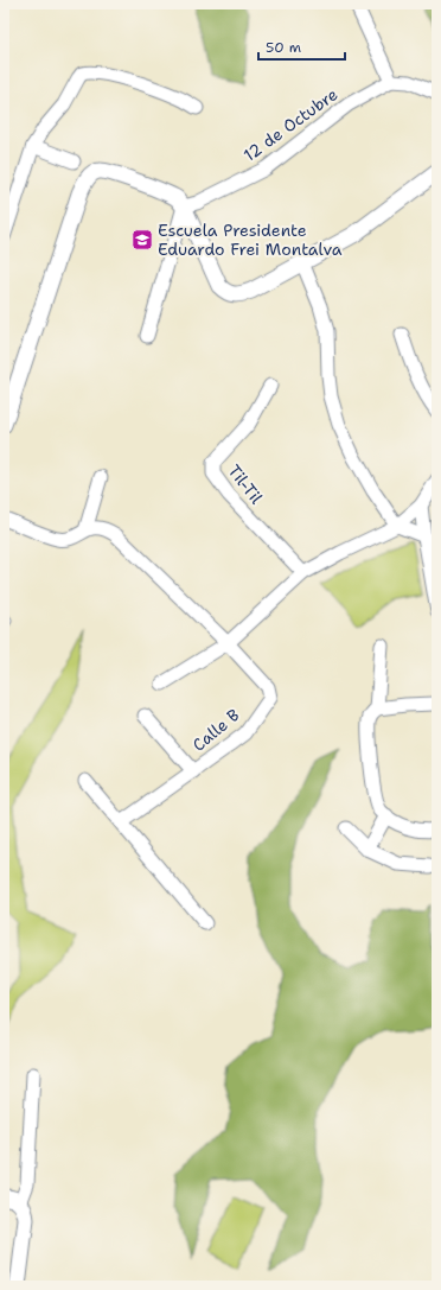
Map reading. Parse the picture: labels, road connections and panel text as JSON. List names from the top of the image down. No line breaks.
{"streets":{"street":["12 de Octubre","Til-Til","Calle B"]},"places":{"school or university":["Escuela Presidente Eduardo Frei Montalva"]},"scale_bar":"50 m"}
